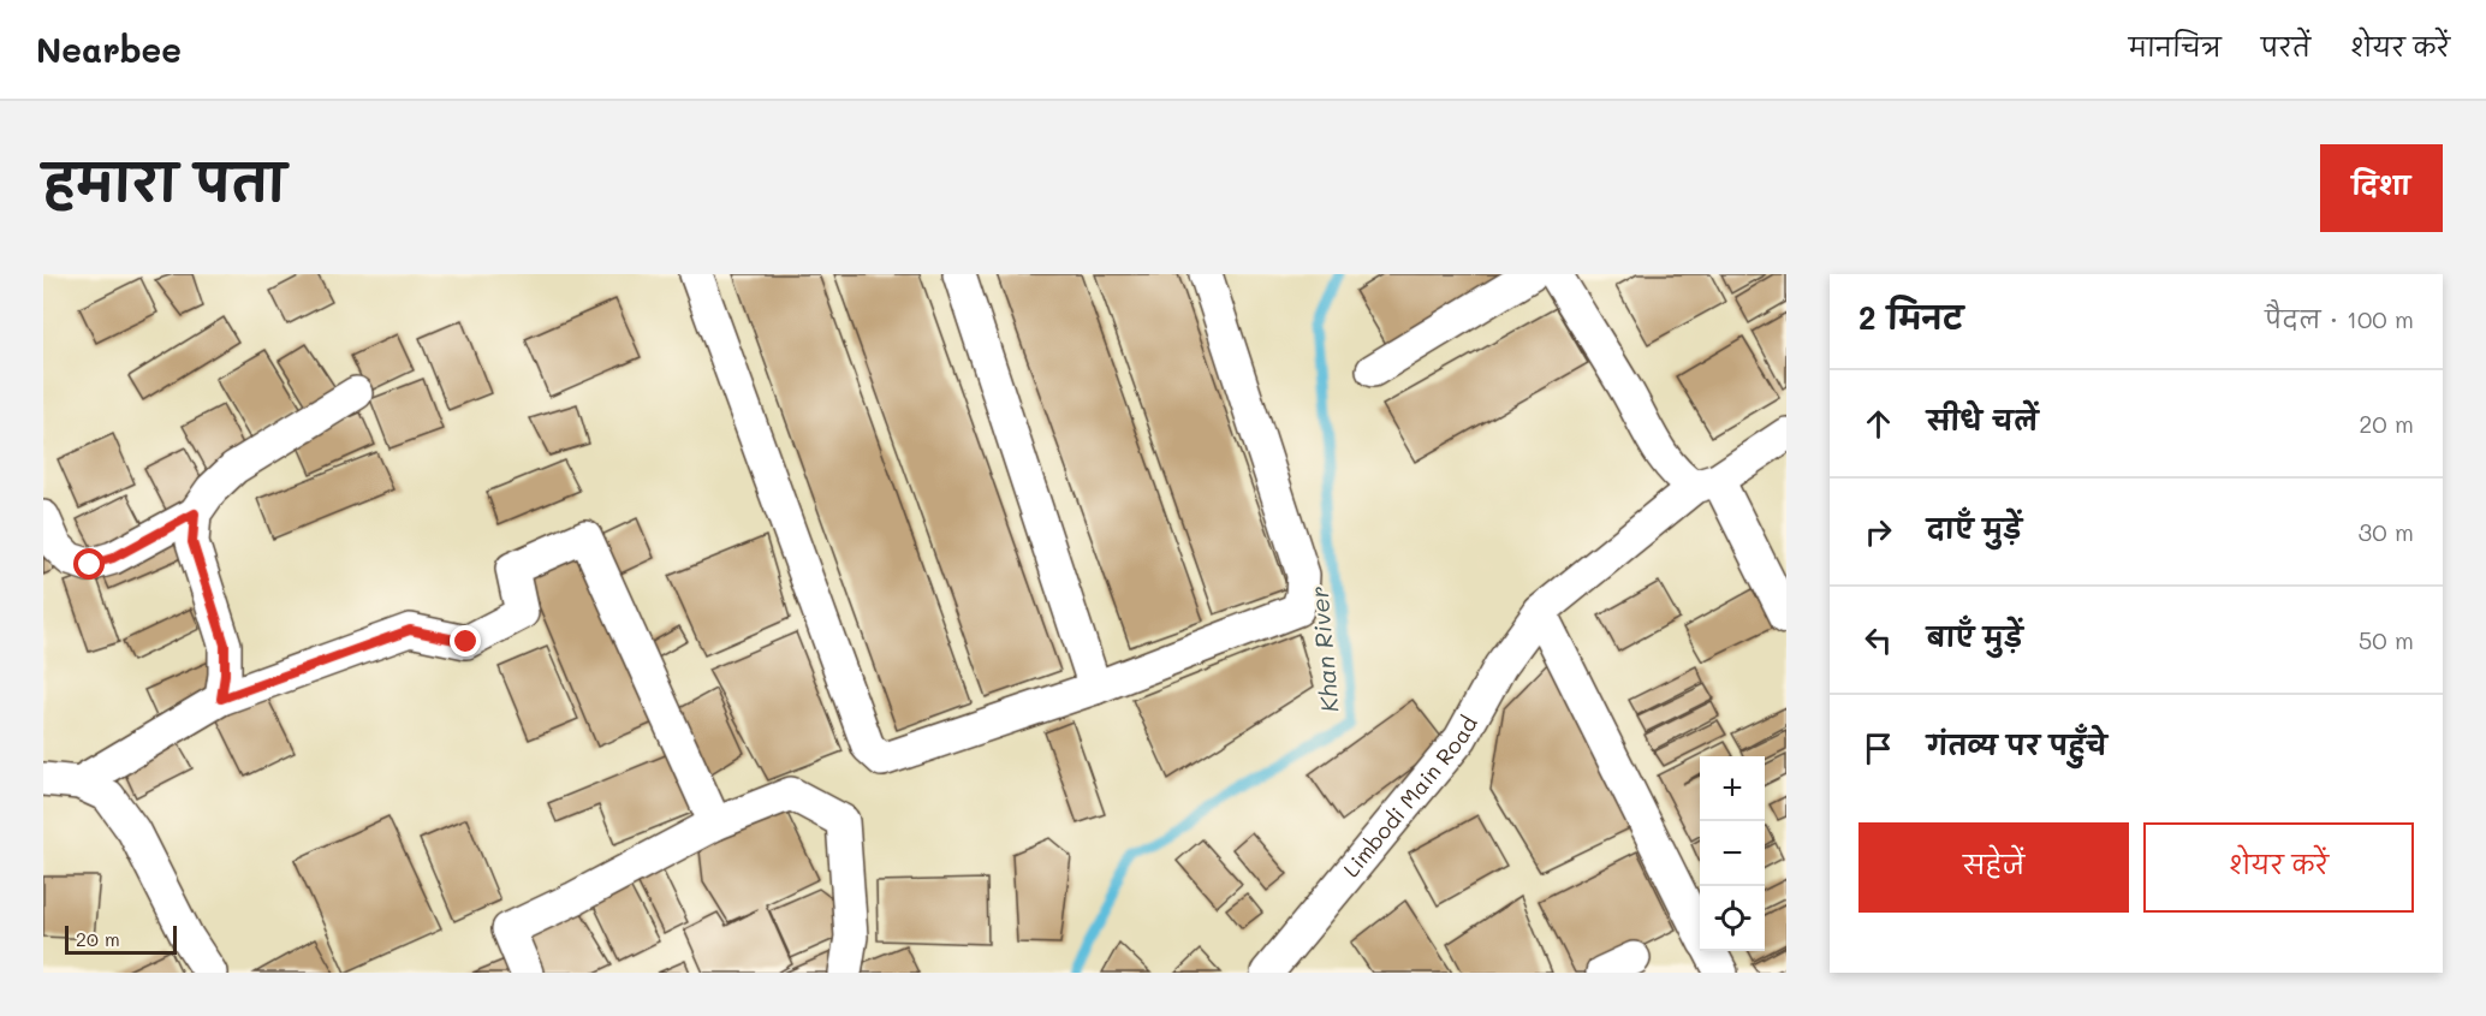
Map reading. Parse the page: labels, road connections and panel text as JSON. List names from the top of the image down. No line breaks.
{"streets":{"street":["Limbodi Main Road"]},"water":["Khan River"],"scale_bar":"20 m","page":{"header":"Nearbee","nav":["मानचित्र","परतें","शेयर करें"],"title":"हमारा पता","buttons":["दिशा",["सहेजें","शेयर करें"]],"heading":["2 मिनट","पैदल · 100 m"],"list":[["सीधे चलें","20 m"],["दाएँ मुड़ें","30 m"],["बाएँ मुड़ें","50 m"],"गंतव्य पर पहुँचे"],"map_buttons":["+","−"],"scale":"20 m"}}
